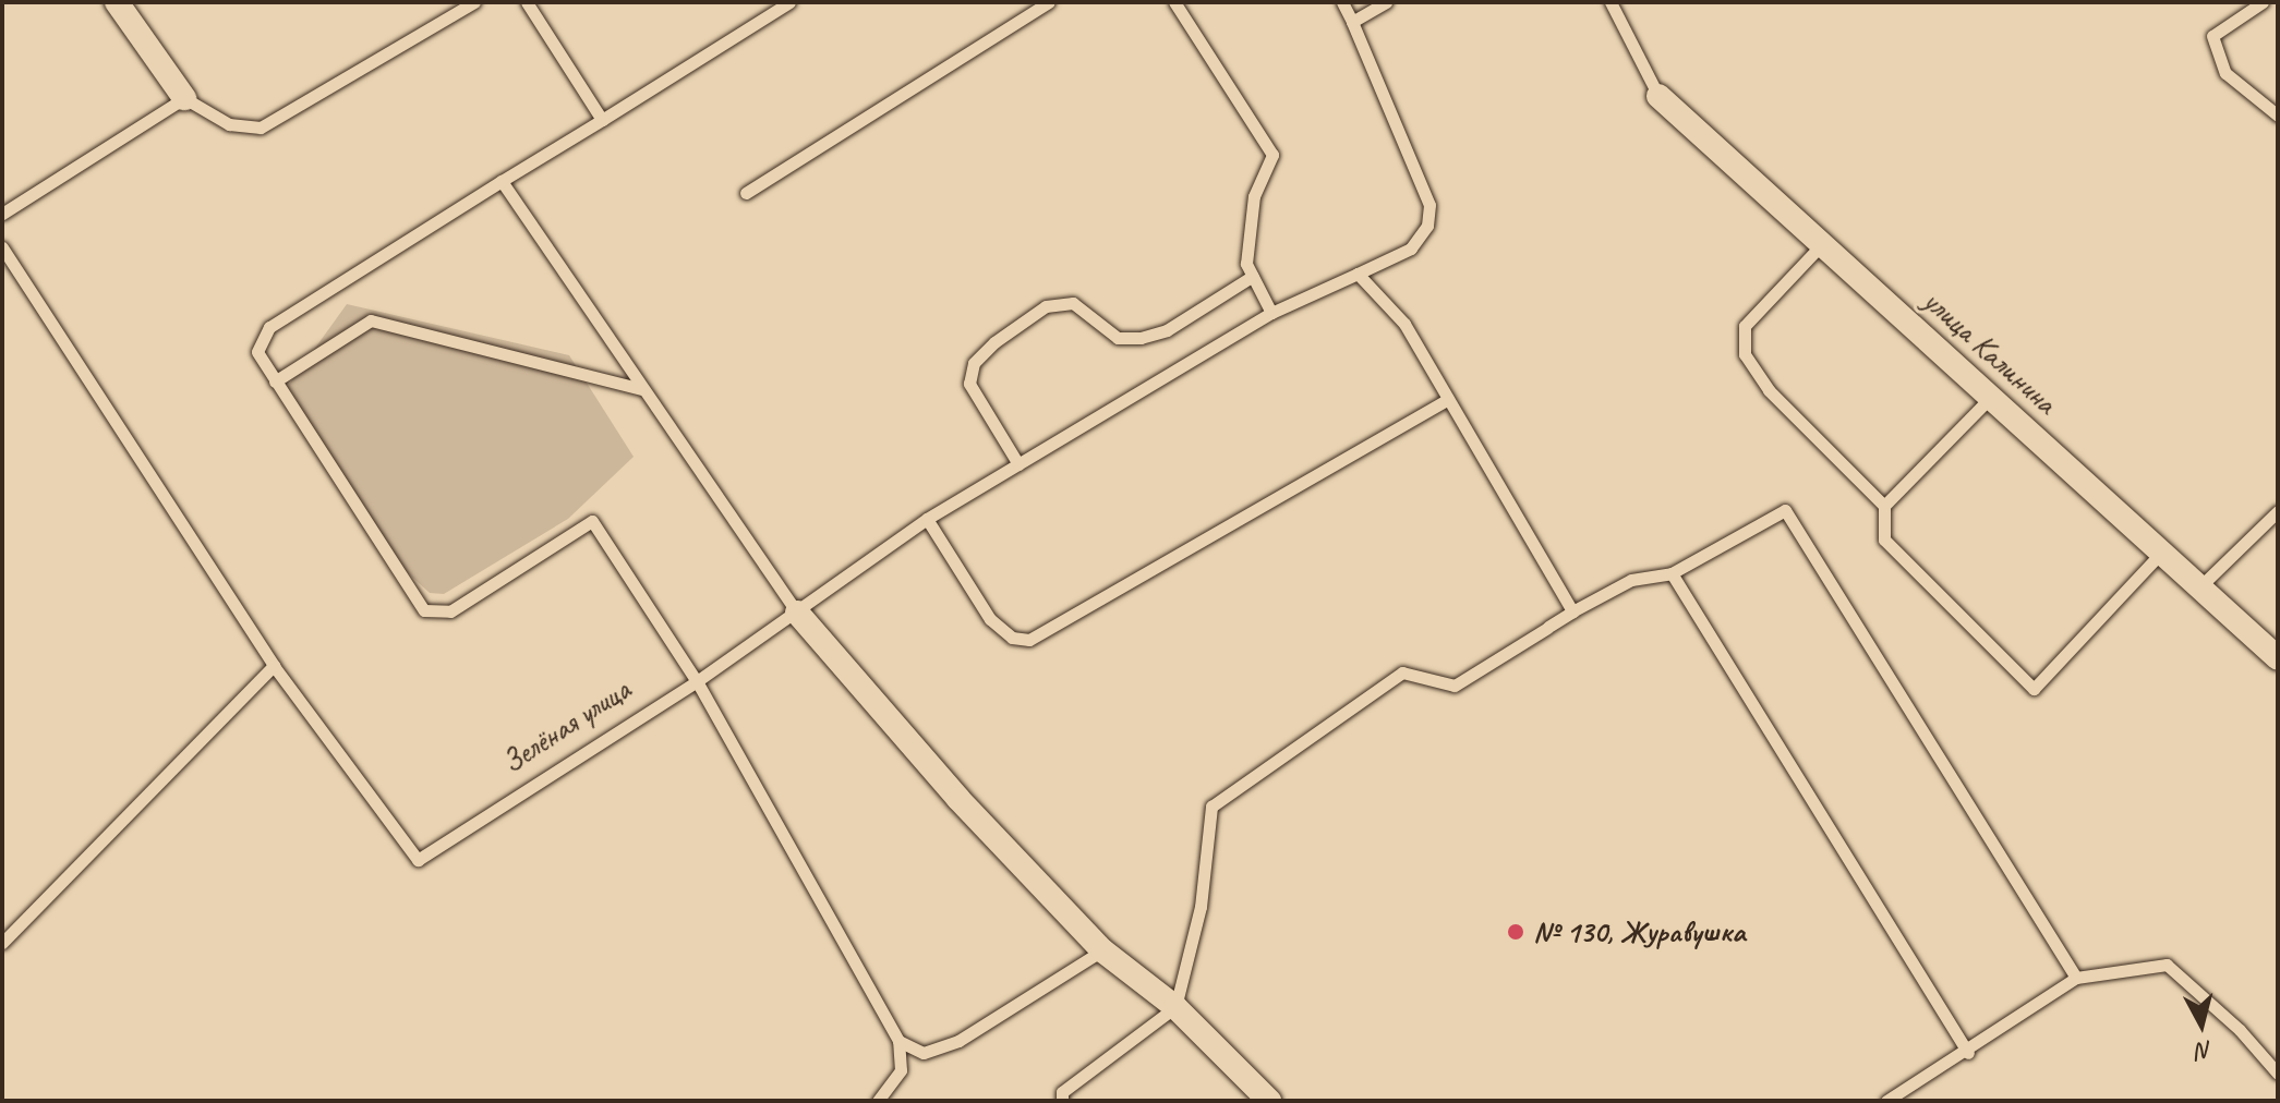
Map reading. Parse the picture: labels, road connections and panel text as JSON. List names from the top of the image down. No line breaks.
{"streets":{"street":["улица Калинина"],"lane":["Зелёная улица"]},"places":["№ 130, Журавушка"],"north":"bottom"}
